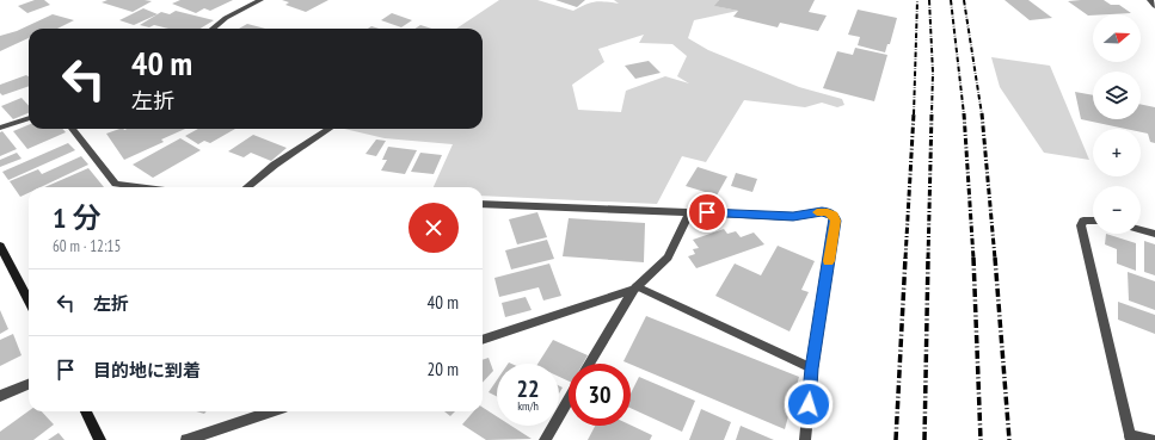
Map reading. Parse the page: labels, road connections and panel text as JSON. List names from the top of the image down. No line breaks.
{"north":"right","page":{"map_buttons":["+","−"],"turn":["40 m","左折"],"heading":["1 分","60 m · 12:15"],"list":[{"name":"左折","value":"40 m"},{"name":"目的地に到着","value":"20 m"}],"speed":"22 km/h","limit":"30"}}
